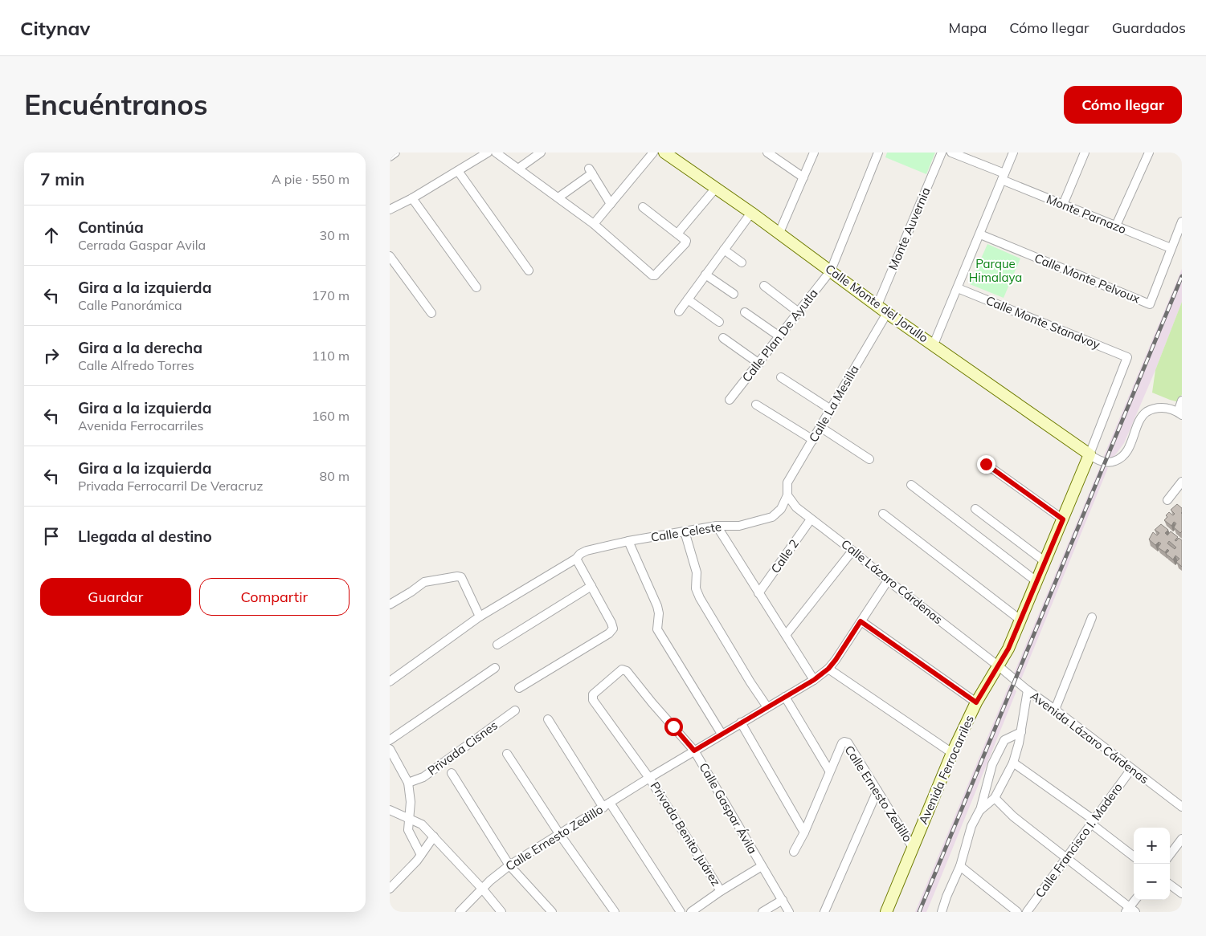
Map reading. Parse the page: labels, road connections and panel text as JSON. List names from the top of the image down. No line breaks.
{"streets":{"street":["Monte Parnazo","Monte Auvernia","Calle Monte Pelvoux","Calle Monte del Jorullo","Calle Monte Standvoy","Calle Plan De Ayutla","Calle La Mesilla","Calle Celeste","Calle 2","Calle Lázaro Cárdenas","Avenida Lázaro Cárdenas","Privada Cisnes","Avenida Ferrocarriles","Calle Ernesto Zedillo","Calle Gaspar Ávila","Privada Benito Juárez","Calle Francisco I. Madero"]},"crossings":[["Monte Parnazo","Calle Monte Pelvoux"],["Monte Auvernia","Calle Monte del Jorullo"],["Calle Monte del Jorullo","Calle Monte Standvoy"],["Calle Monte del Jorullo","Calle Plan De Ayutla"],["Calle Monte del Jorullo","Calle La Mesilla"],["Calle Monte del Jorullo","Avenida Ferrocarriles"],["Calle Monte Standvoy","Avenida Ferrocarriles"],["Calle La Mesilla","Calle Celeste"],["Calle La Mesilla","Calle Lázaro Cárdenas"],["Calle Celeste","Calle Lázaro Cárdenas"],["Calle 2","Calle Lázaro Cárdenas"],["Calle Lázaro Cárdenas","Avenida Lázaro Cárdenas"],["Calle Lázaro Cárdenas","Avenida Ferrocarriles"],["Calle Lázaro Cárdenas","Calle Ernesto Zedillo"],["Avenida Lázaro Cárdenas","Avenida Ferrocarriles"],["Avenida Lázaro Cárdenas","Calle Francisco I. Madero"],["Avenida Ferrocarriles","Calle Ernesto Zedillo"],["Calle Ernesto Zedillo","Calle Gaspar Ávila"],["Calle Ernesto Zedillo","Privada Benito Juárez"],["Calle Gaspar Ávila","Privada Benito Juárez"]],"parks":["Parque Himalaya"],"page":{"header":"Citynav","nav":["Mapa","Cómo llegar","Guardados"],"buttons":["Cómo llegar",["Guardar","Compartir"]],"title":"Encuéntranos","heading":["7 min","A pie · 550 m"],"list":[["Continúa","Cerrada Gaspar Avila","30 m"],["Gira a la izquierda","Calle Panorámica","170 m"],["Gira a la derecha","Calle Alfredo Torres","110 m"],["Gira a la izquierda","Avenida Ferrocarriles","160 m"],["Gira a la izquierda","Privada Ferrocarril De Veracruz","80 m"],"Llegada al destino"],"map_buttons":["+","−"]}}
